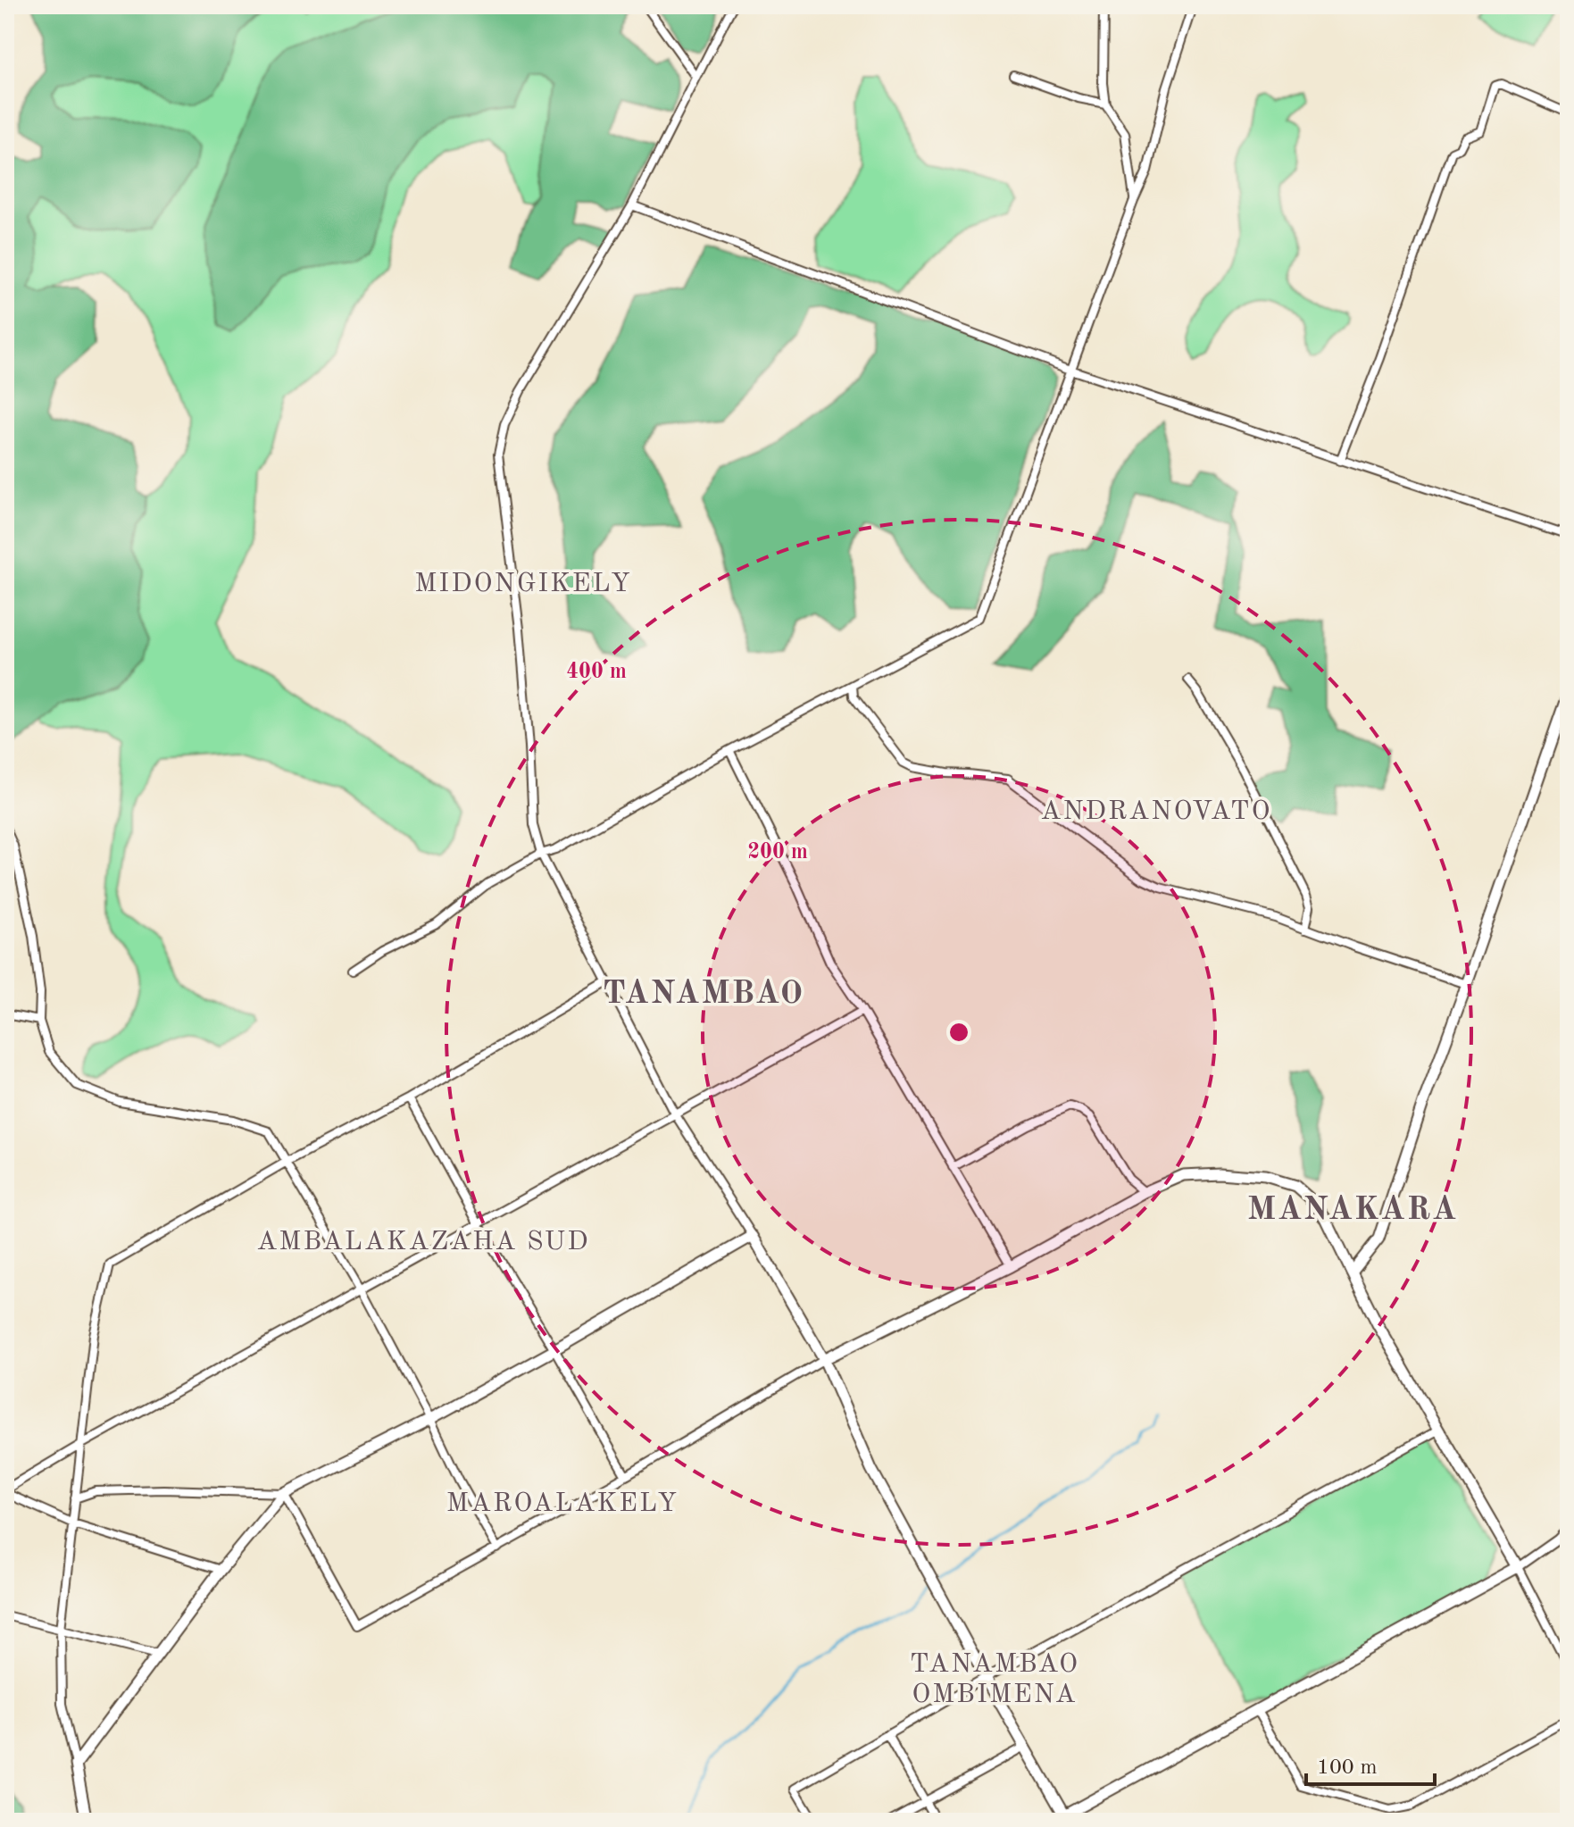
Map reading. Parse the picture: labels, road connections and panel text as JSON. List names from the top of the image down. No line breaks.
{"districts":["MIDONGIKELY","ANDRANOVATO","TANAMBAO","MANAKARA","AMBALAKAZAHA SUD","MAROALAKELY","TANAMBAO OMBIMENA"],"scale_bar":"100 m","rings":["400 m","200 m"]}
